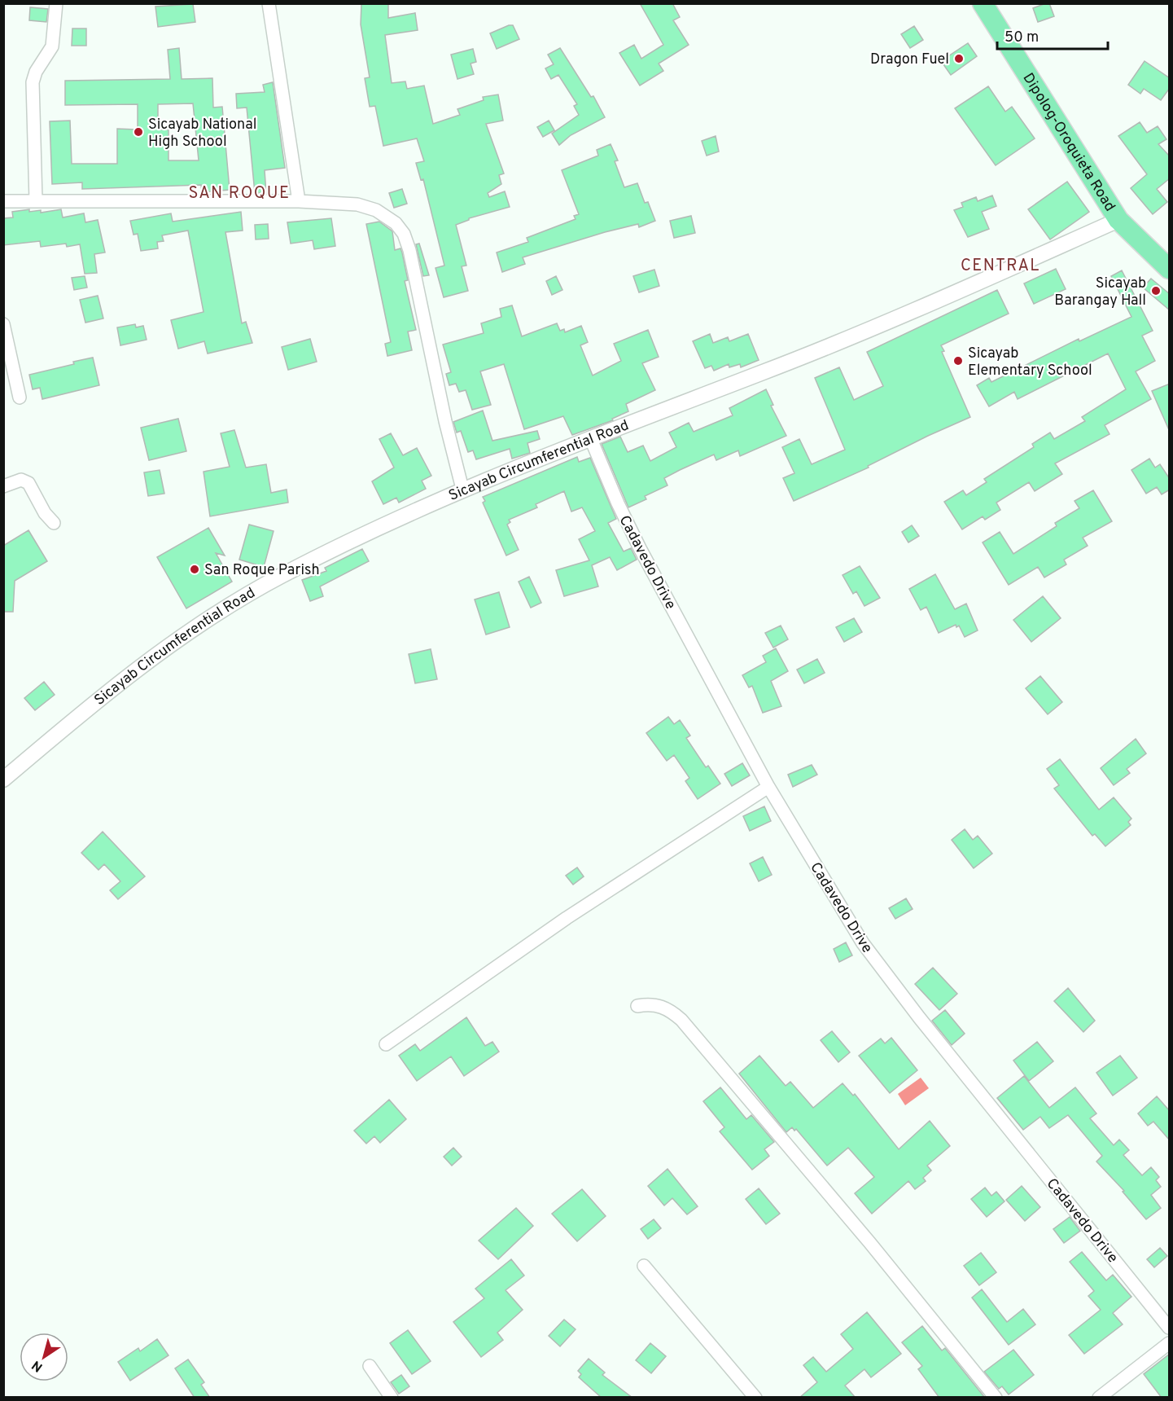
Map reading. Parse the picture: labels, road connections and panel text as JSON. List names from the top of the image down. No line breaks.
{"streets":{"highway":["Dipolog-Oroquieta Road"],"street":["Sicayab Circumferential Road","Cadavedo Drive"]},"crossings":[["Dipolog-Oroquieta Road","Sicayab Circumferential Road"],["Sicayab Circumferential Road","Cadavedo Drive"]],"districts":["SAN ROQUE","CENTRAL"],"places":["Dragon Fuel","Sicayab National High School","Sicayab Barangay Hall","Sicayab Elementary School","San Roque Parish"],"scale_bar":"50 m","north":"bottom left"}
